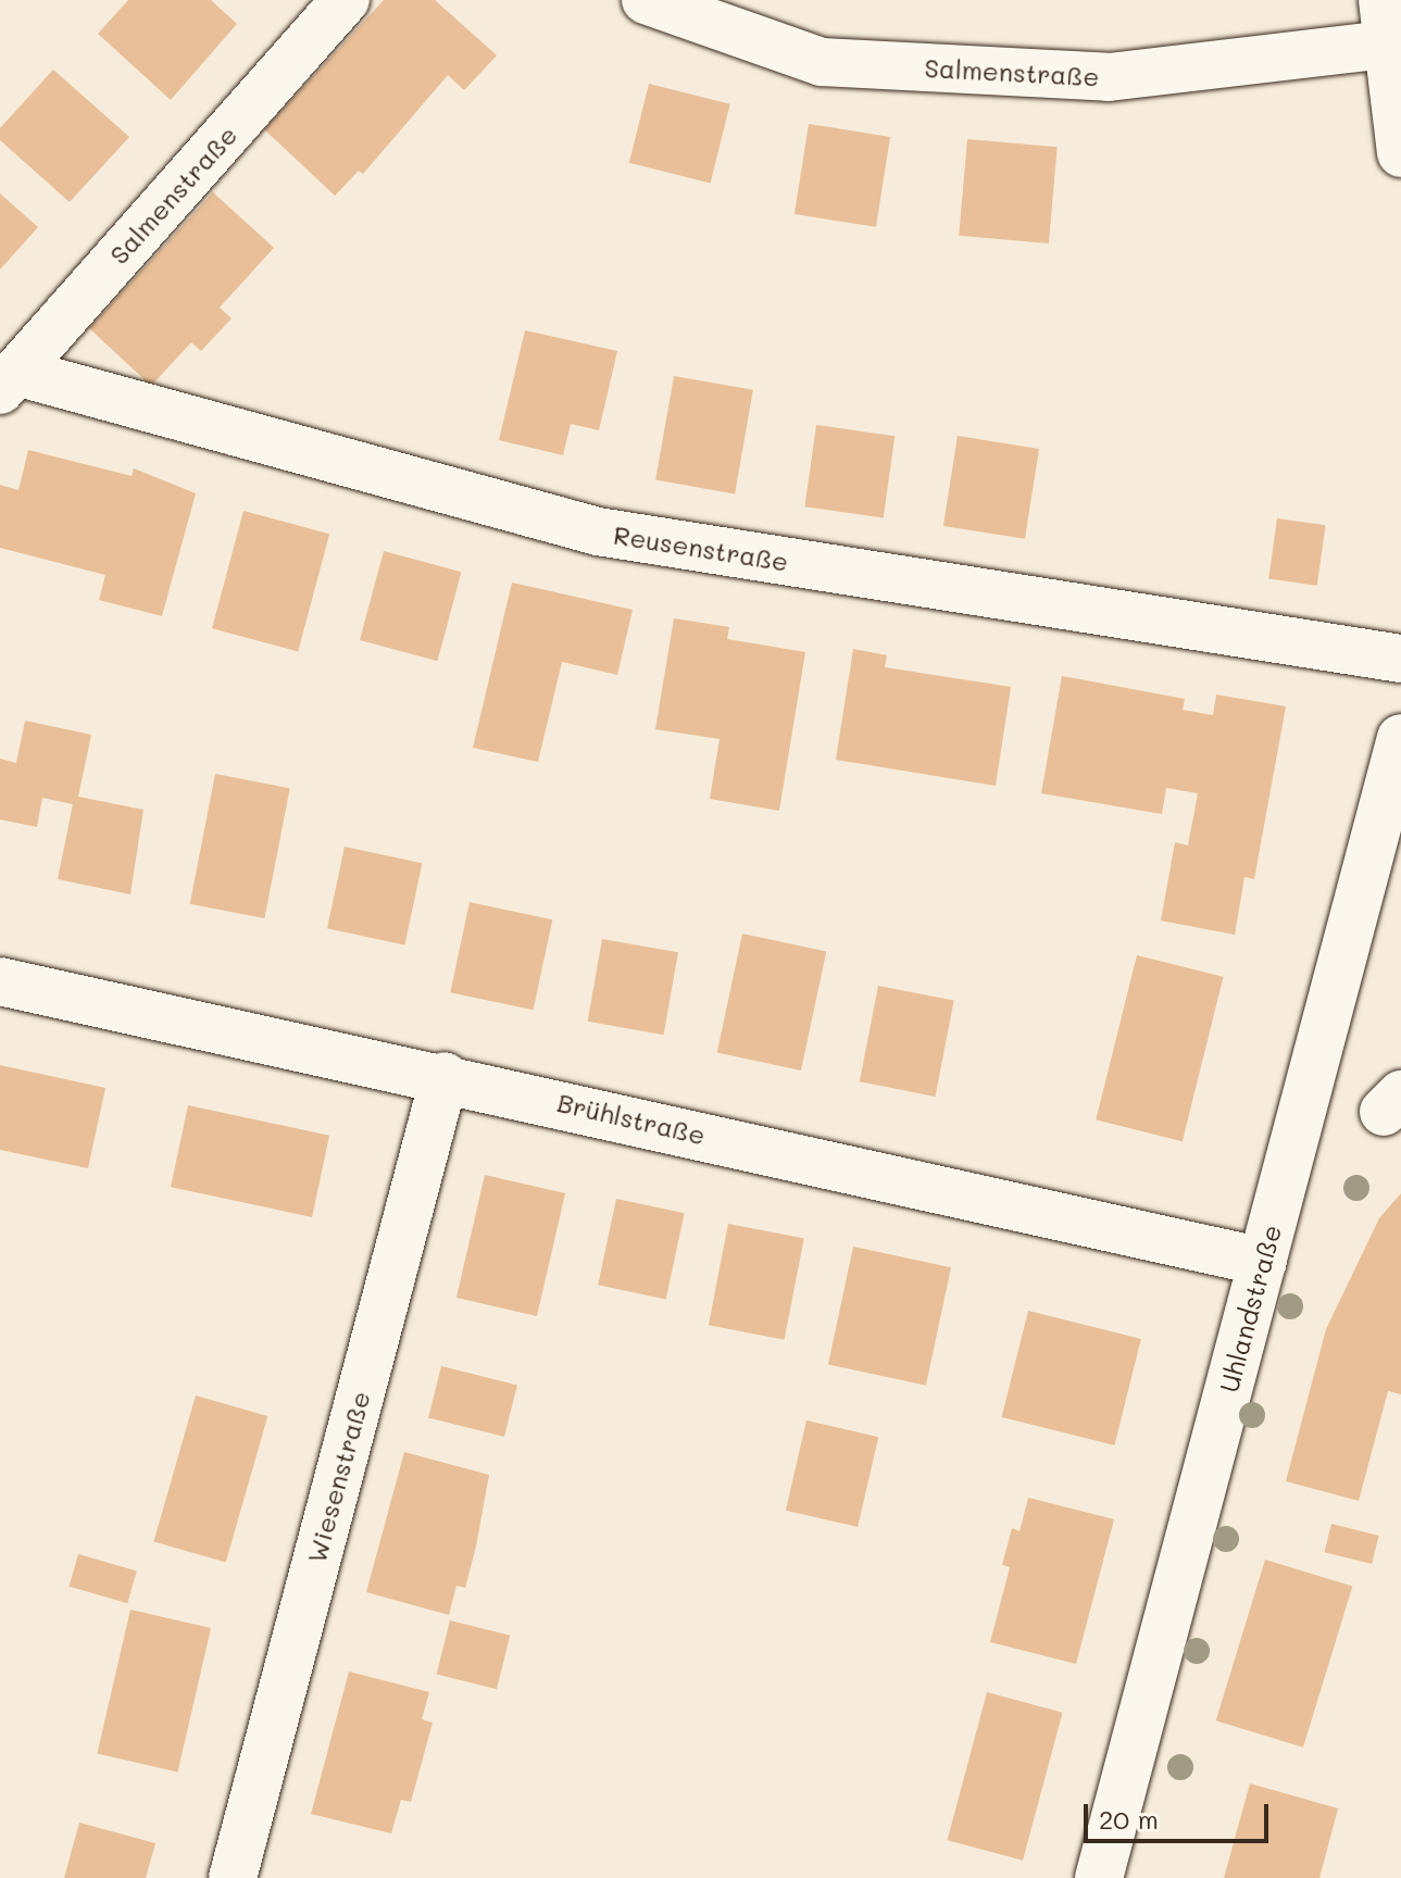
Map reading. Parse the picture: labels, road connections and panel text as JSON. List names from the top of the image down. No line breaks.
{"streets":{"street":["Salmenstraße","Reusenstraße","Brühlstraße","Uhlandstraße","Wiesenstraße"]},"crossings":[["Salmenstraße","Reusenstraße"],["Brühlstraße","Uhlandstraße"],["Brühlstraße","Wiesenstraße"]],"scale_bar":"20 m"}
